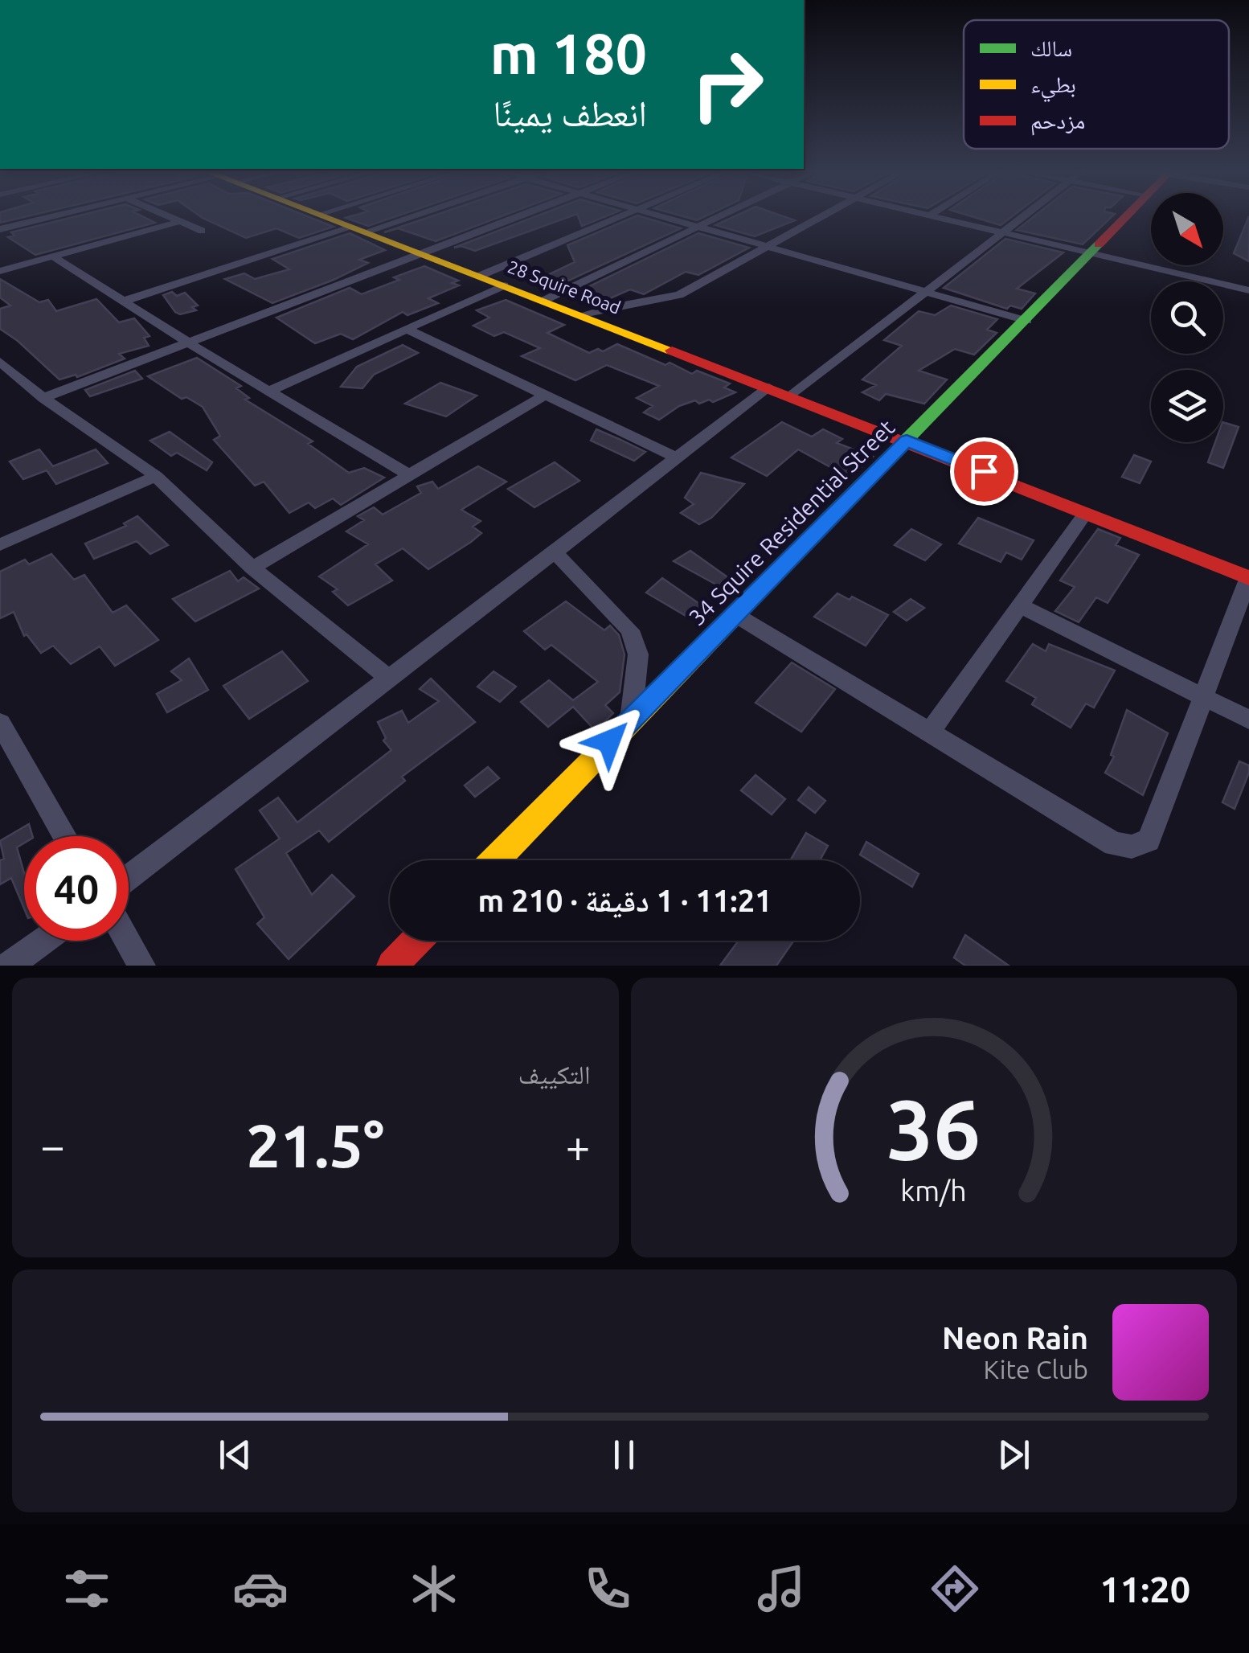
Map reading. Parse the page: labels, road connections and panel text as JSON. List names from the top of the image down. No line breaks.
{"streets":{"street":["28 Squire Road","34 Squire Residential Street"]},"crossings":[["28 Squire Road","34 Squire Residential Street"]],"legend":["سالك","بطيء","مزدحم"],"north":"bottom right","page":{"turn":["180 m","انعطف يمينًا"],"limit":"40","trip":"11:21 · 1 دقيقة · 210 m","tile":"التكييف","heat":["−","21.5°","+"],"song":["Neon Rain","Kite Club"],"tabs":"11:20","gauge":["36","km/h"]}}
